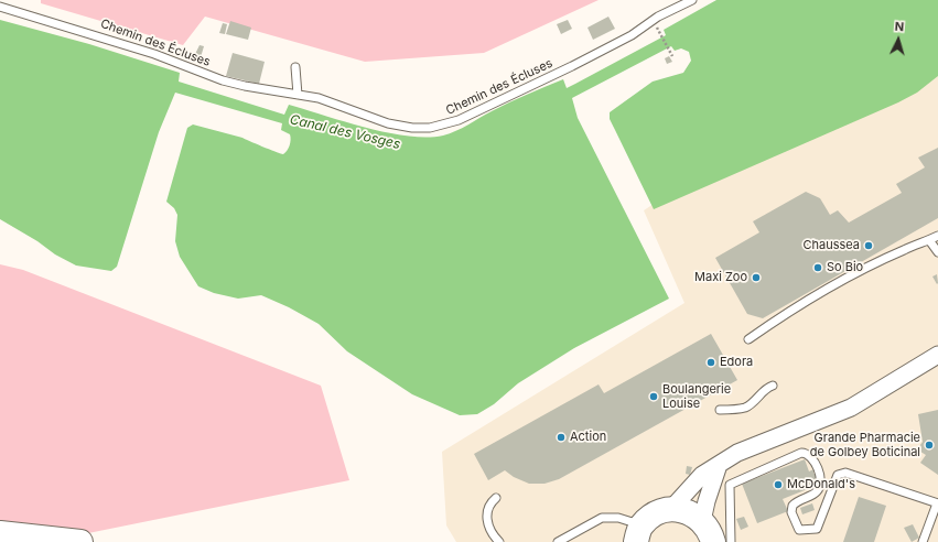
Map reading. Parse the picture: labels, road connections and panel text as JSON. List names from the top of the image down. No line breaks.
{"streets":{"lane":["Chemin des Écluses"]},"water":["Canal des Vosges"],"places":["Chaussea","So Bio","Maxi Zoo","Edora","Boulangerie Louise","Action","Grande Pharmacie de Golbey Boticinal","McDonald's"],"north":"top"}
